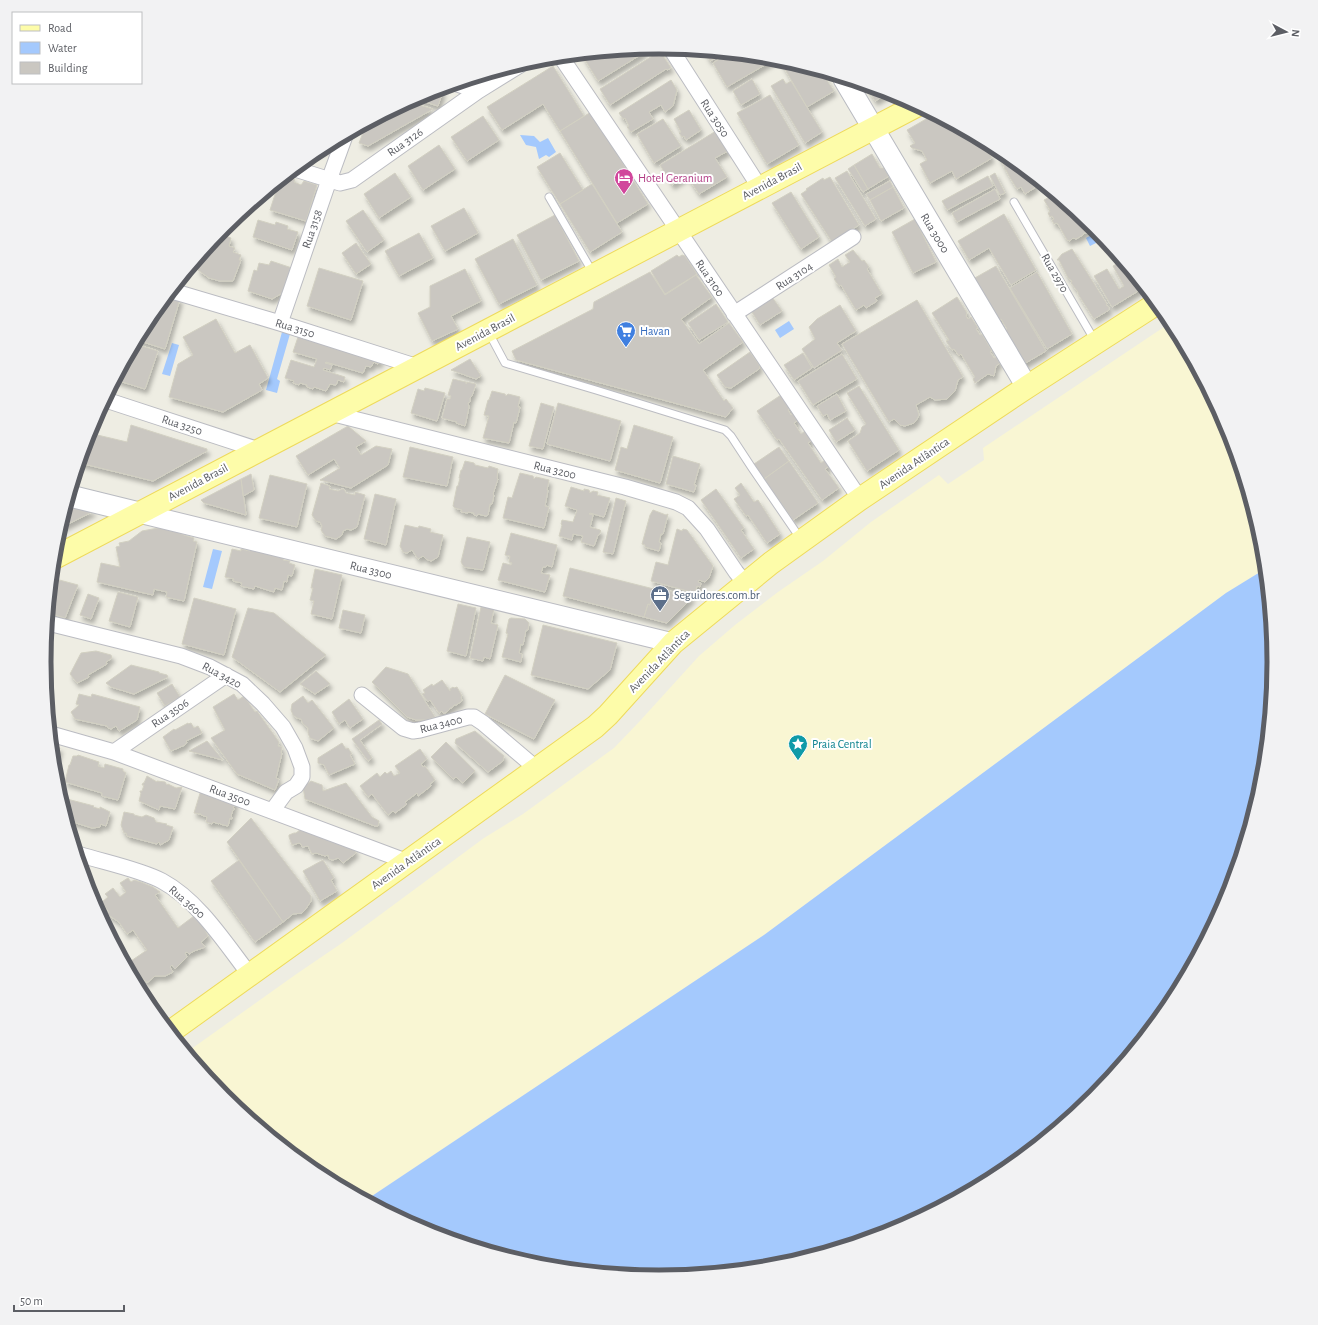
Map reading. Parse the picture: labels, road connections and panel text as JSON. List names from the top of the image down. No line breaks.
{"streets":{"main road":["Avenida Brasil","Rua 3000","Avenida Atlântica","Rua 3300"],"street":["Rua 3050","Rua 3126","Rua 3158","Rua 3104","Rua 3100","Rua 3150","Rua 3250","Rua 3200","Rua 3420","Rua 3506","Rua 3400","Rua 3500","Rua 3600"],"lane":["Rua 2970"]},"crossings":[["Rua 3050","Avenida Brasil"],["Rua 3126","Rua 3158"],["Avenida Brasil","Rua 3000"],["Avenida Brasil","Rua 3100"],["Avenida Brasil","Rua 3150"],["Avenida Brasil","Rua 3250"],["Avenida Brasil","Rua 3200"],["Avenida Brasil","Rua 3300"],["Rua 3158","Rua 3150"],["Rua 3000","Avenida Atlântica"],["Rua 2970","Avenida Atlântica"],["Rua 3104","Rua 3100"],["Rua 3100","Avenida Atlântica"],["Avenida Atlântica","Rua 3200"],["Avenida Atlântica","Rua 3300"],["Avenida Atlântica","Rua 3400"],["Avenida Atlântica","Rua 3500"],["Avenida Atlântica","Rua 3600"],["Rua 3420","Rua 3506"],["Rua 3420","Rua 3500"],["Rua 3506","Rua 3500"]],"places":{"hotel":["Hotel Geranium"],"supermarket":["Havan"],"office":["Seguidores.com.br"],"place":["Praia Central"]},"legend":["Road","Water","Building"],"scale_bar":"50 m","north":"right"}
